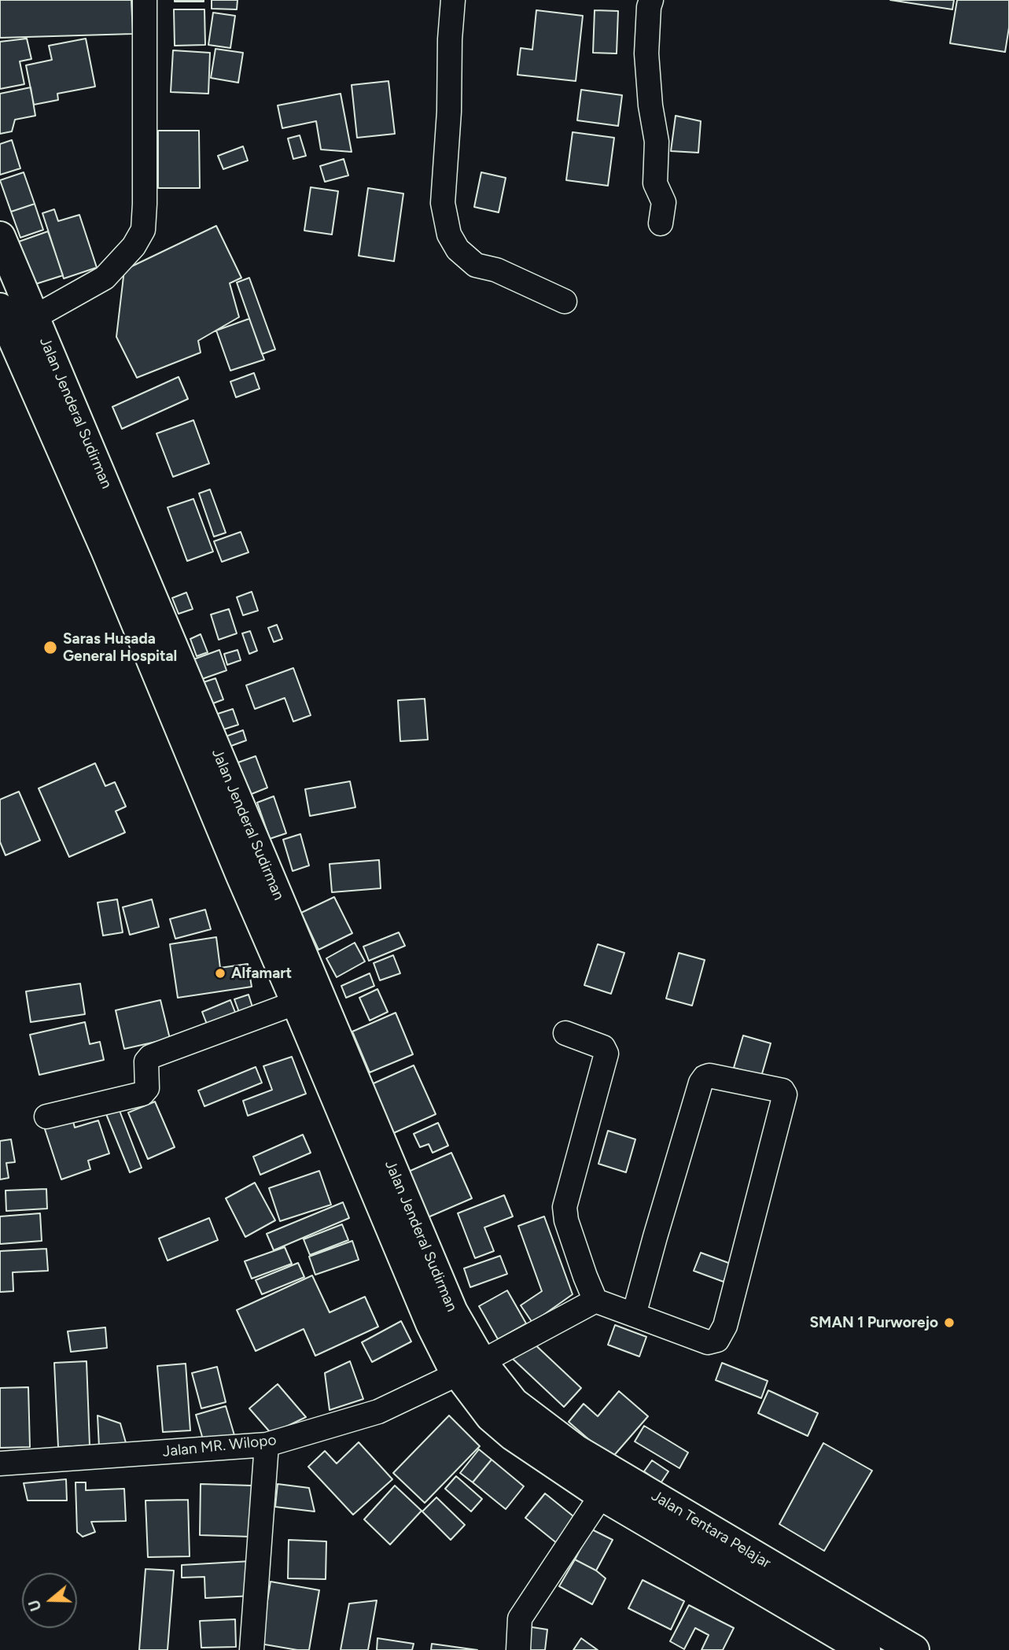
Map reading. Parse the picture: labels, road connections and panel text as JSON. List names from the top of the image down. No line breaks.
{"streets":{"main road":["Jalan Jenderal Sudirman","Jalan Tentara Pelajar"],"street":["Jalan MR. Wilopo"]},"crossings":[["Jalan Jenderal Sudirman","Jalan MR. Wilopo"],["Jalan Jenderal Sudirman","Jalan Tentara Pelajar"]],"places":["Saras Husada General Hospital","Alfamart","SMAN 1 Purworejo"],"north":"left"}
